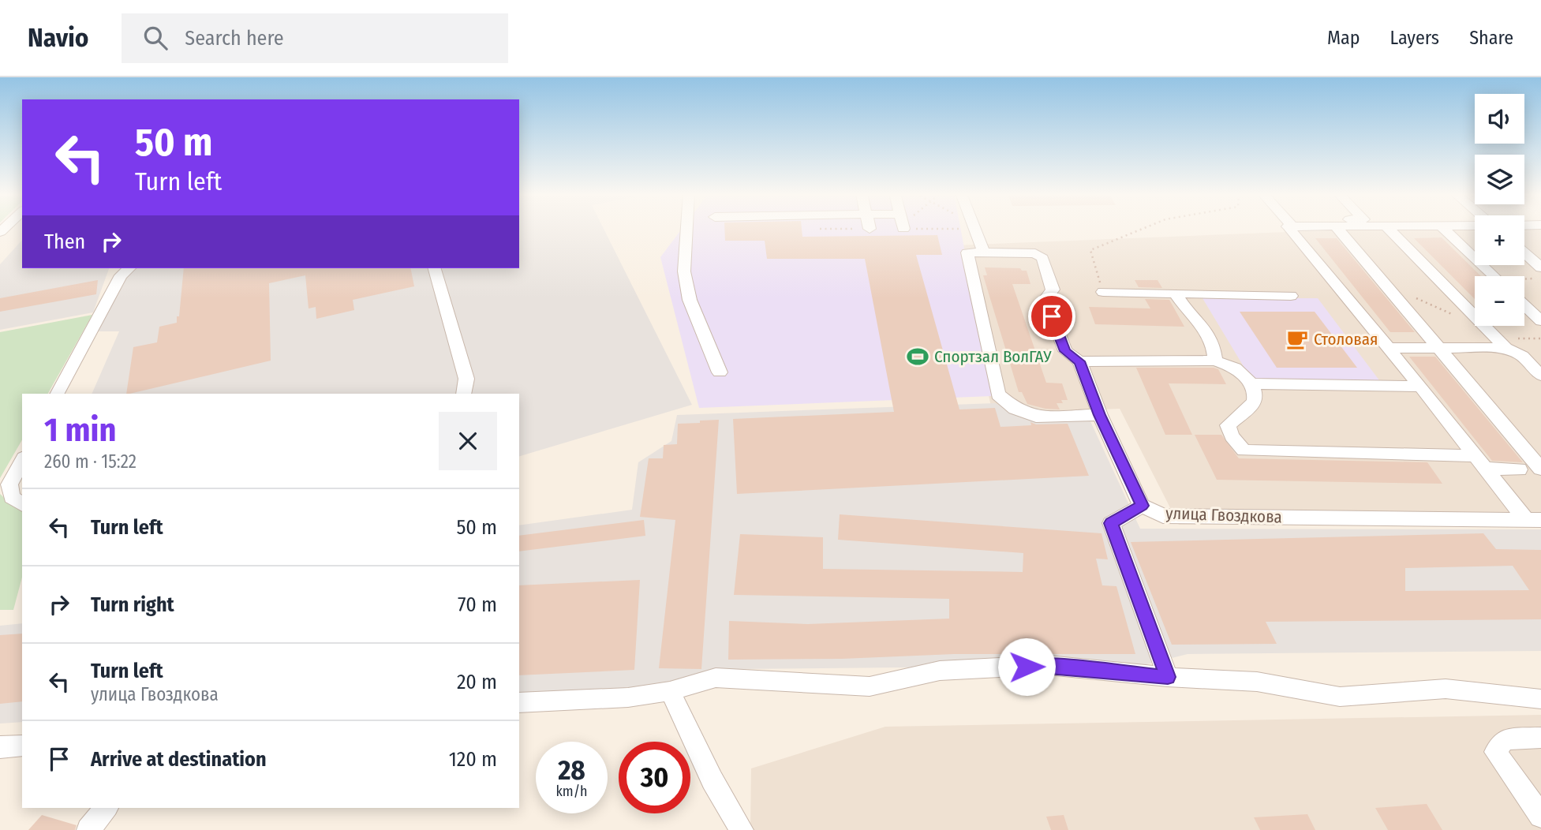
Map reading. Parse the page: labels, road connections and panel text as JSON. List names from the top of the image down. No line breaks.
{"streets":{"street":["улица Гвоздкова"]},"places":{"cafe":["Столовая"],"sports":["Спортзал ВолГАУ"]},"page":{"header":"Navio","search":"Search here","nav":["Map","Layers","Share"],"map_buttons":["+","−"],"turn":["50 m","Turn left"],"then":"Then","heading":["1 min","260 m · 15:22"],"list":[{"name":"Turn left","value":"50 m"},{"name":"Turn right","value":"70 m"},{"name":"Turn left","note":"улица Гвоздкова","value":"20 m"},{"name":"Arrive at destination","value":"120 m"}],"speed":"28 km/h","limit":"30"}}
